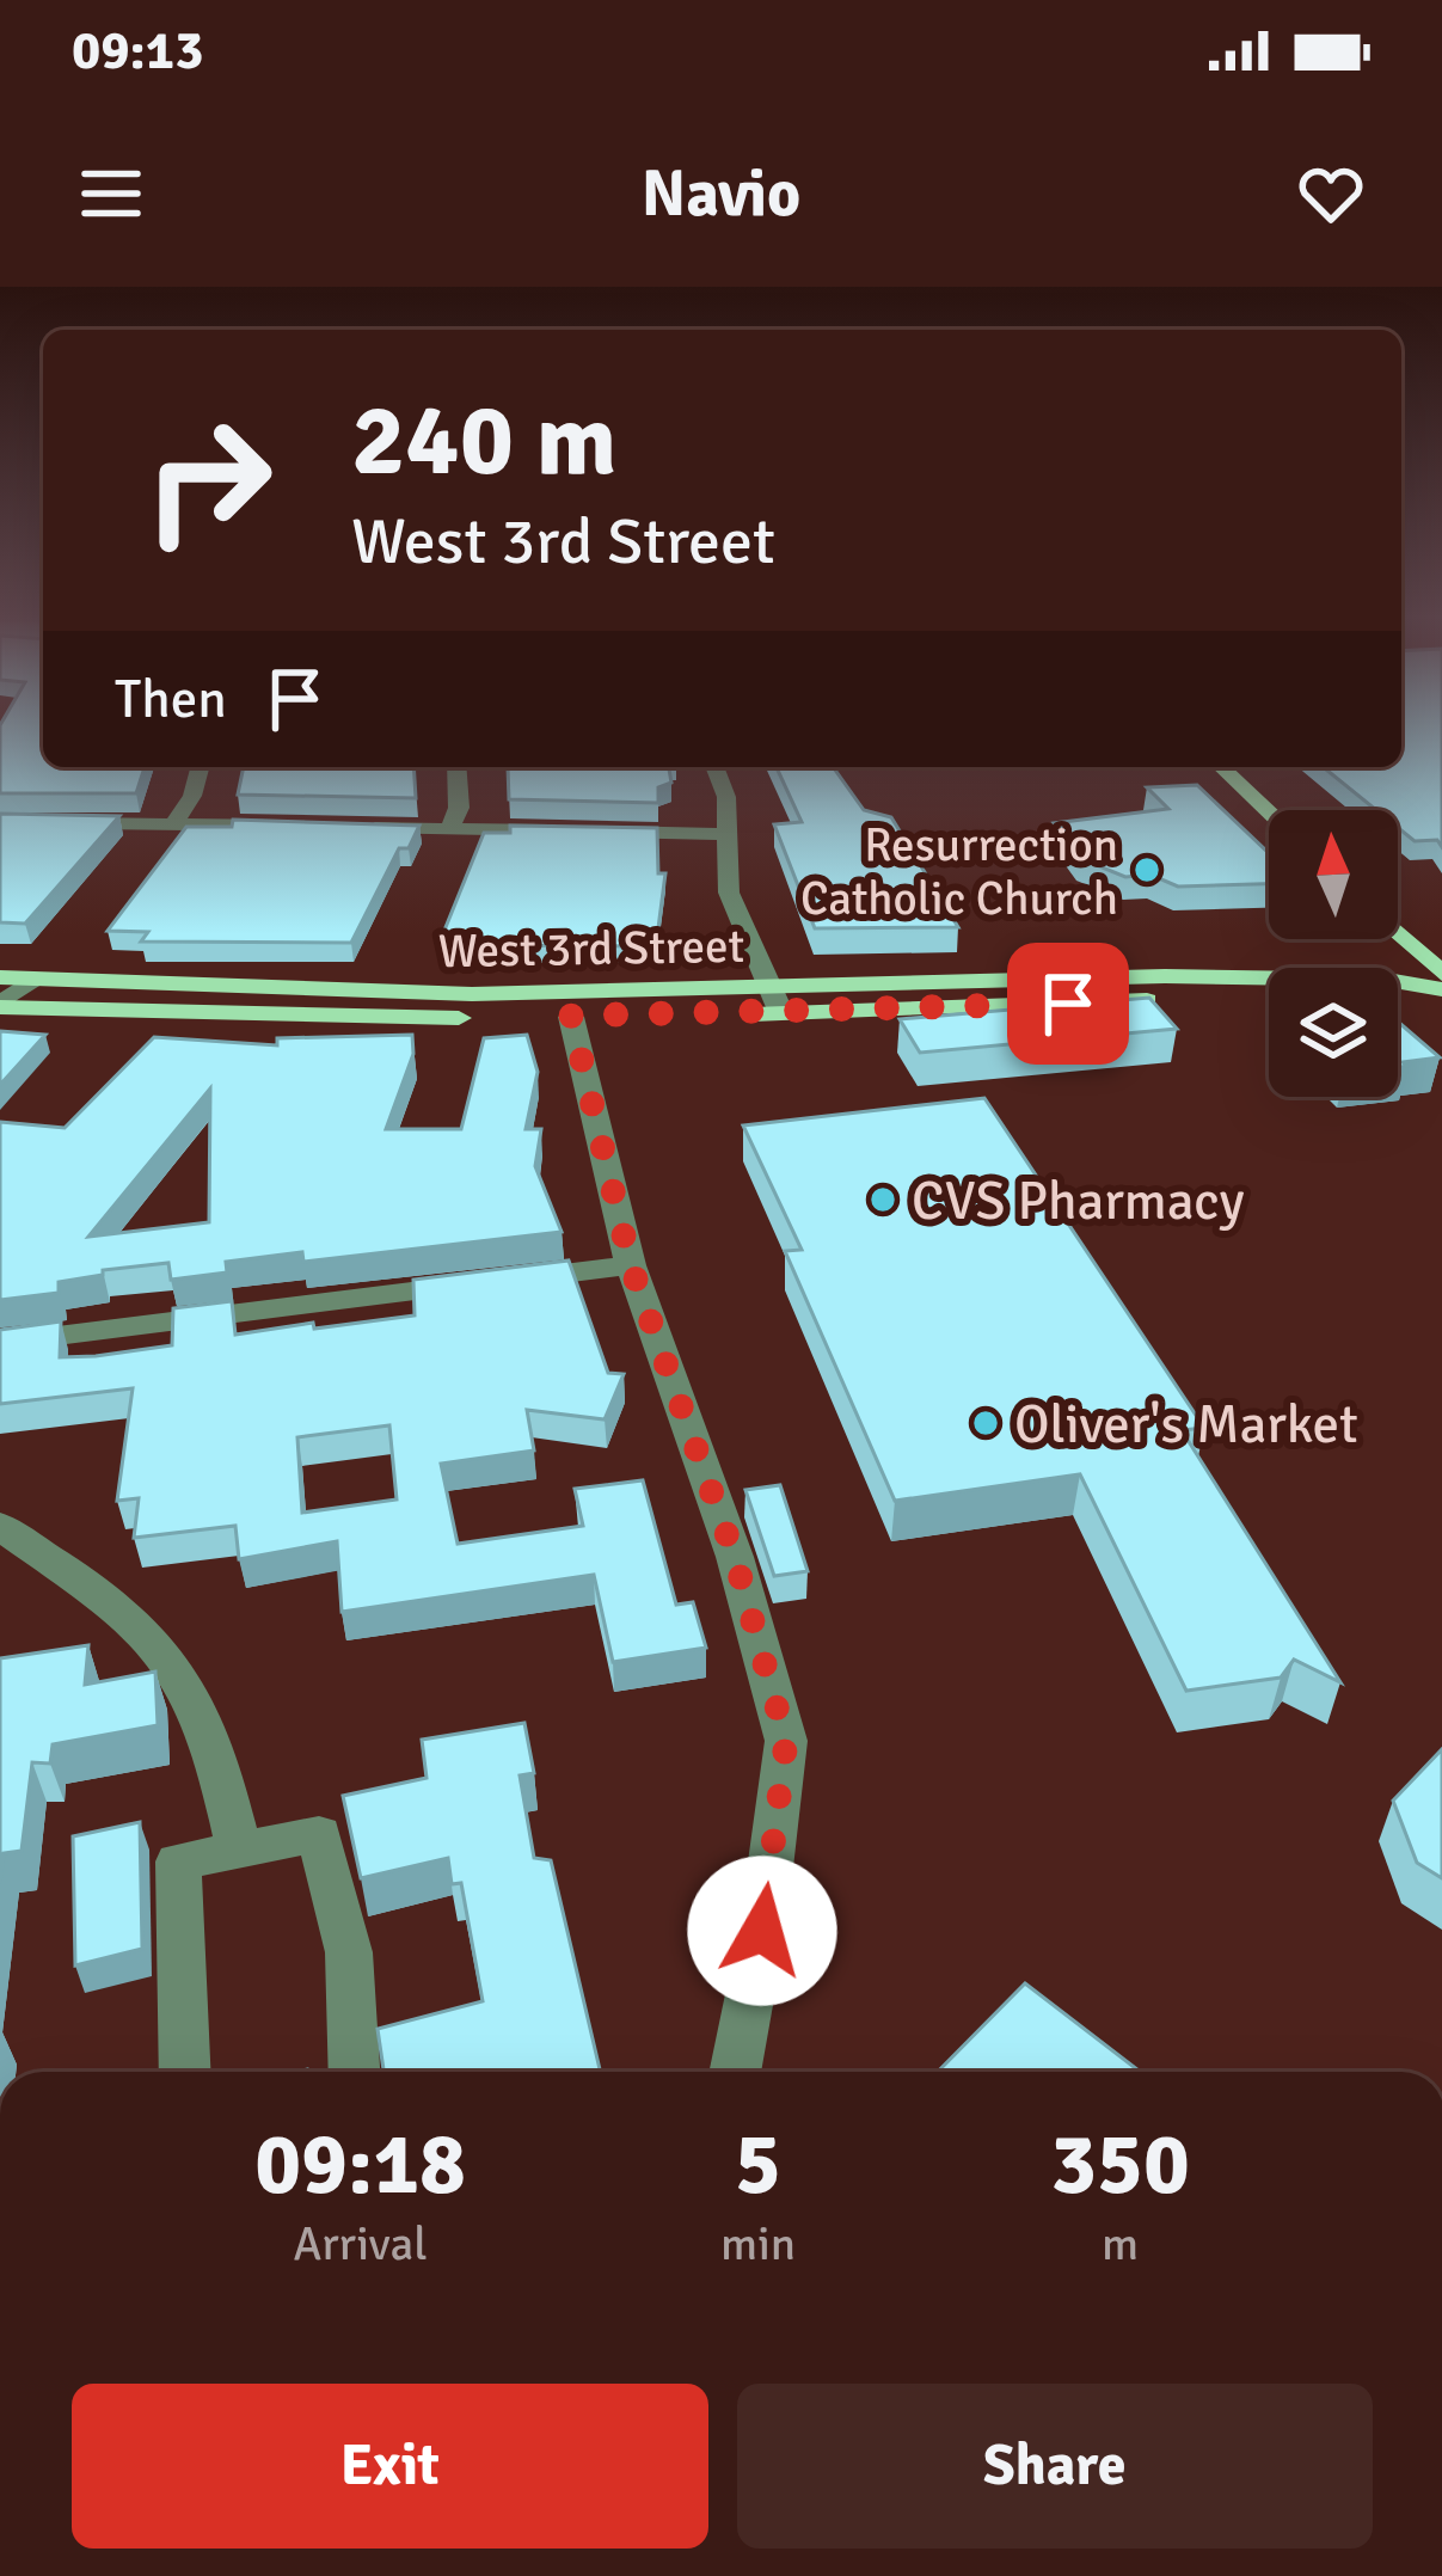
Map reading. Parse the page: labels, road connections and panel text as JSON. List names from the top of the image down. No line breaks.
{"streets":{"main road":["West 3rd Street"]},"places":["Resurrection Catholic Church","CVS Pharmacy","Oliver's Market"],"north":"top","page":{"status":"09:13","header":"Navio","turn":["240 m","West 3rd Street"],"then":"Then","eta":["09:18","Arrival","5","min","350","m"],"buttons":["Exit","Share"]}}
